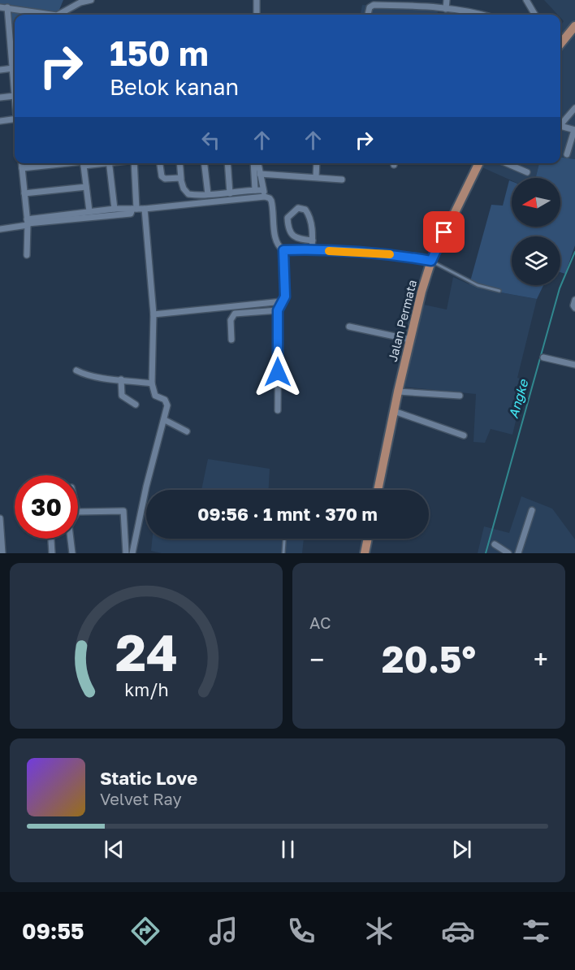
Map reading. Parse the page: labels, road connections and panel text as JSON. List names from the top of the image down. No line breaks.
{"streets":{"main road":["Jalan Permata"]},"water":["Angke"],"north":"left","page":{"turn":["150 m","Belok kanan"],"limit":"30","trip":"09:56 · 1 mnt · 370 m","tile":"AC","heat":["−","20.5°","+"],"song":["Static Love","Velvet Ray"],"tabs":"09:55","gauge":["24","km/h"]}}
